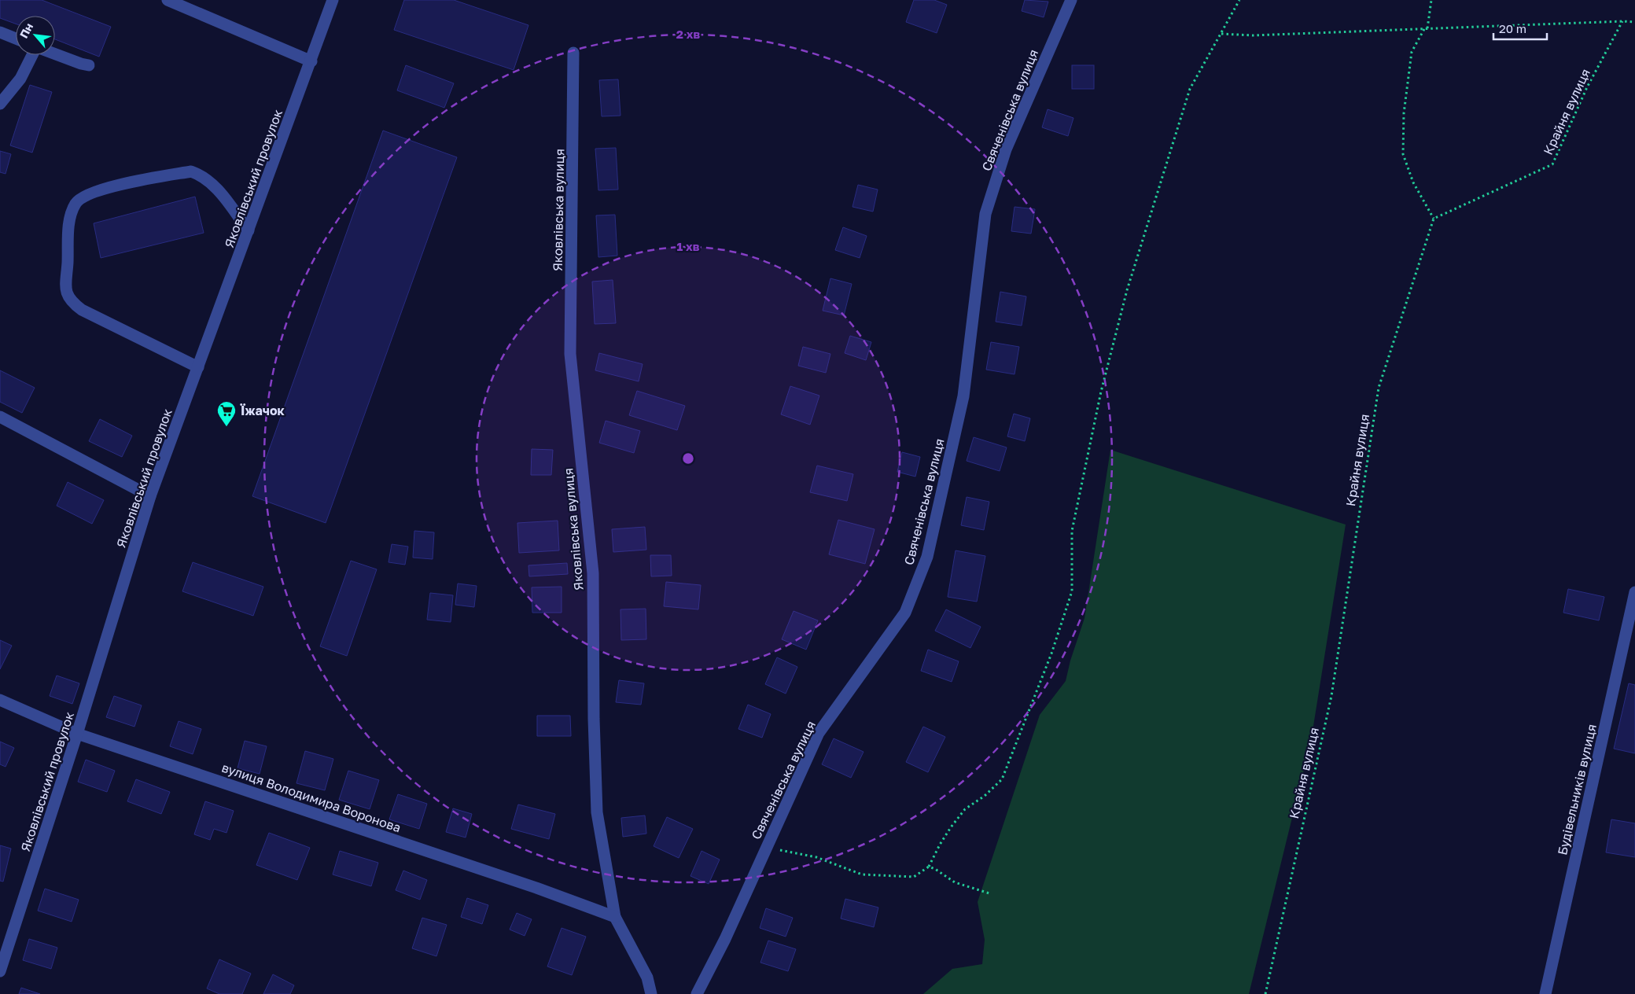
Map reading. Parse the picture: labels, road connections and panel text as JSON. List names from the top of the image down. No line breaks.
{"streets":{"street":["Свяченівська вулиця","Яковлівський провулок","Яковлівська вулиця","Будівельників вулиця","вулиця Володимира Воронова"],"path":["Крайня вулиця"]},"crossings":[["Яковлівський провулок","вулиця Володимира Воронова"],["Яковлівська вулиця","вулиця Володимира Воронова"]],"places":{"supermarket":["Їжачок"]},"scale_bar":"20 m","north":"top left","rings":["2 хв","1 хв"]}
